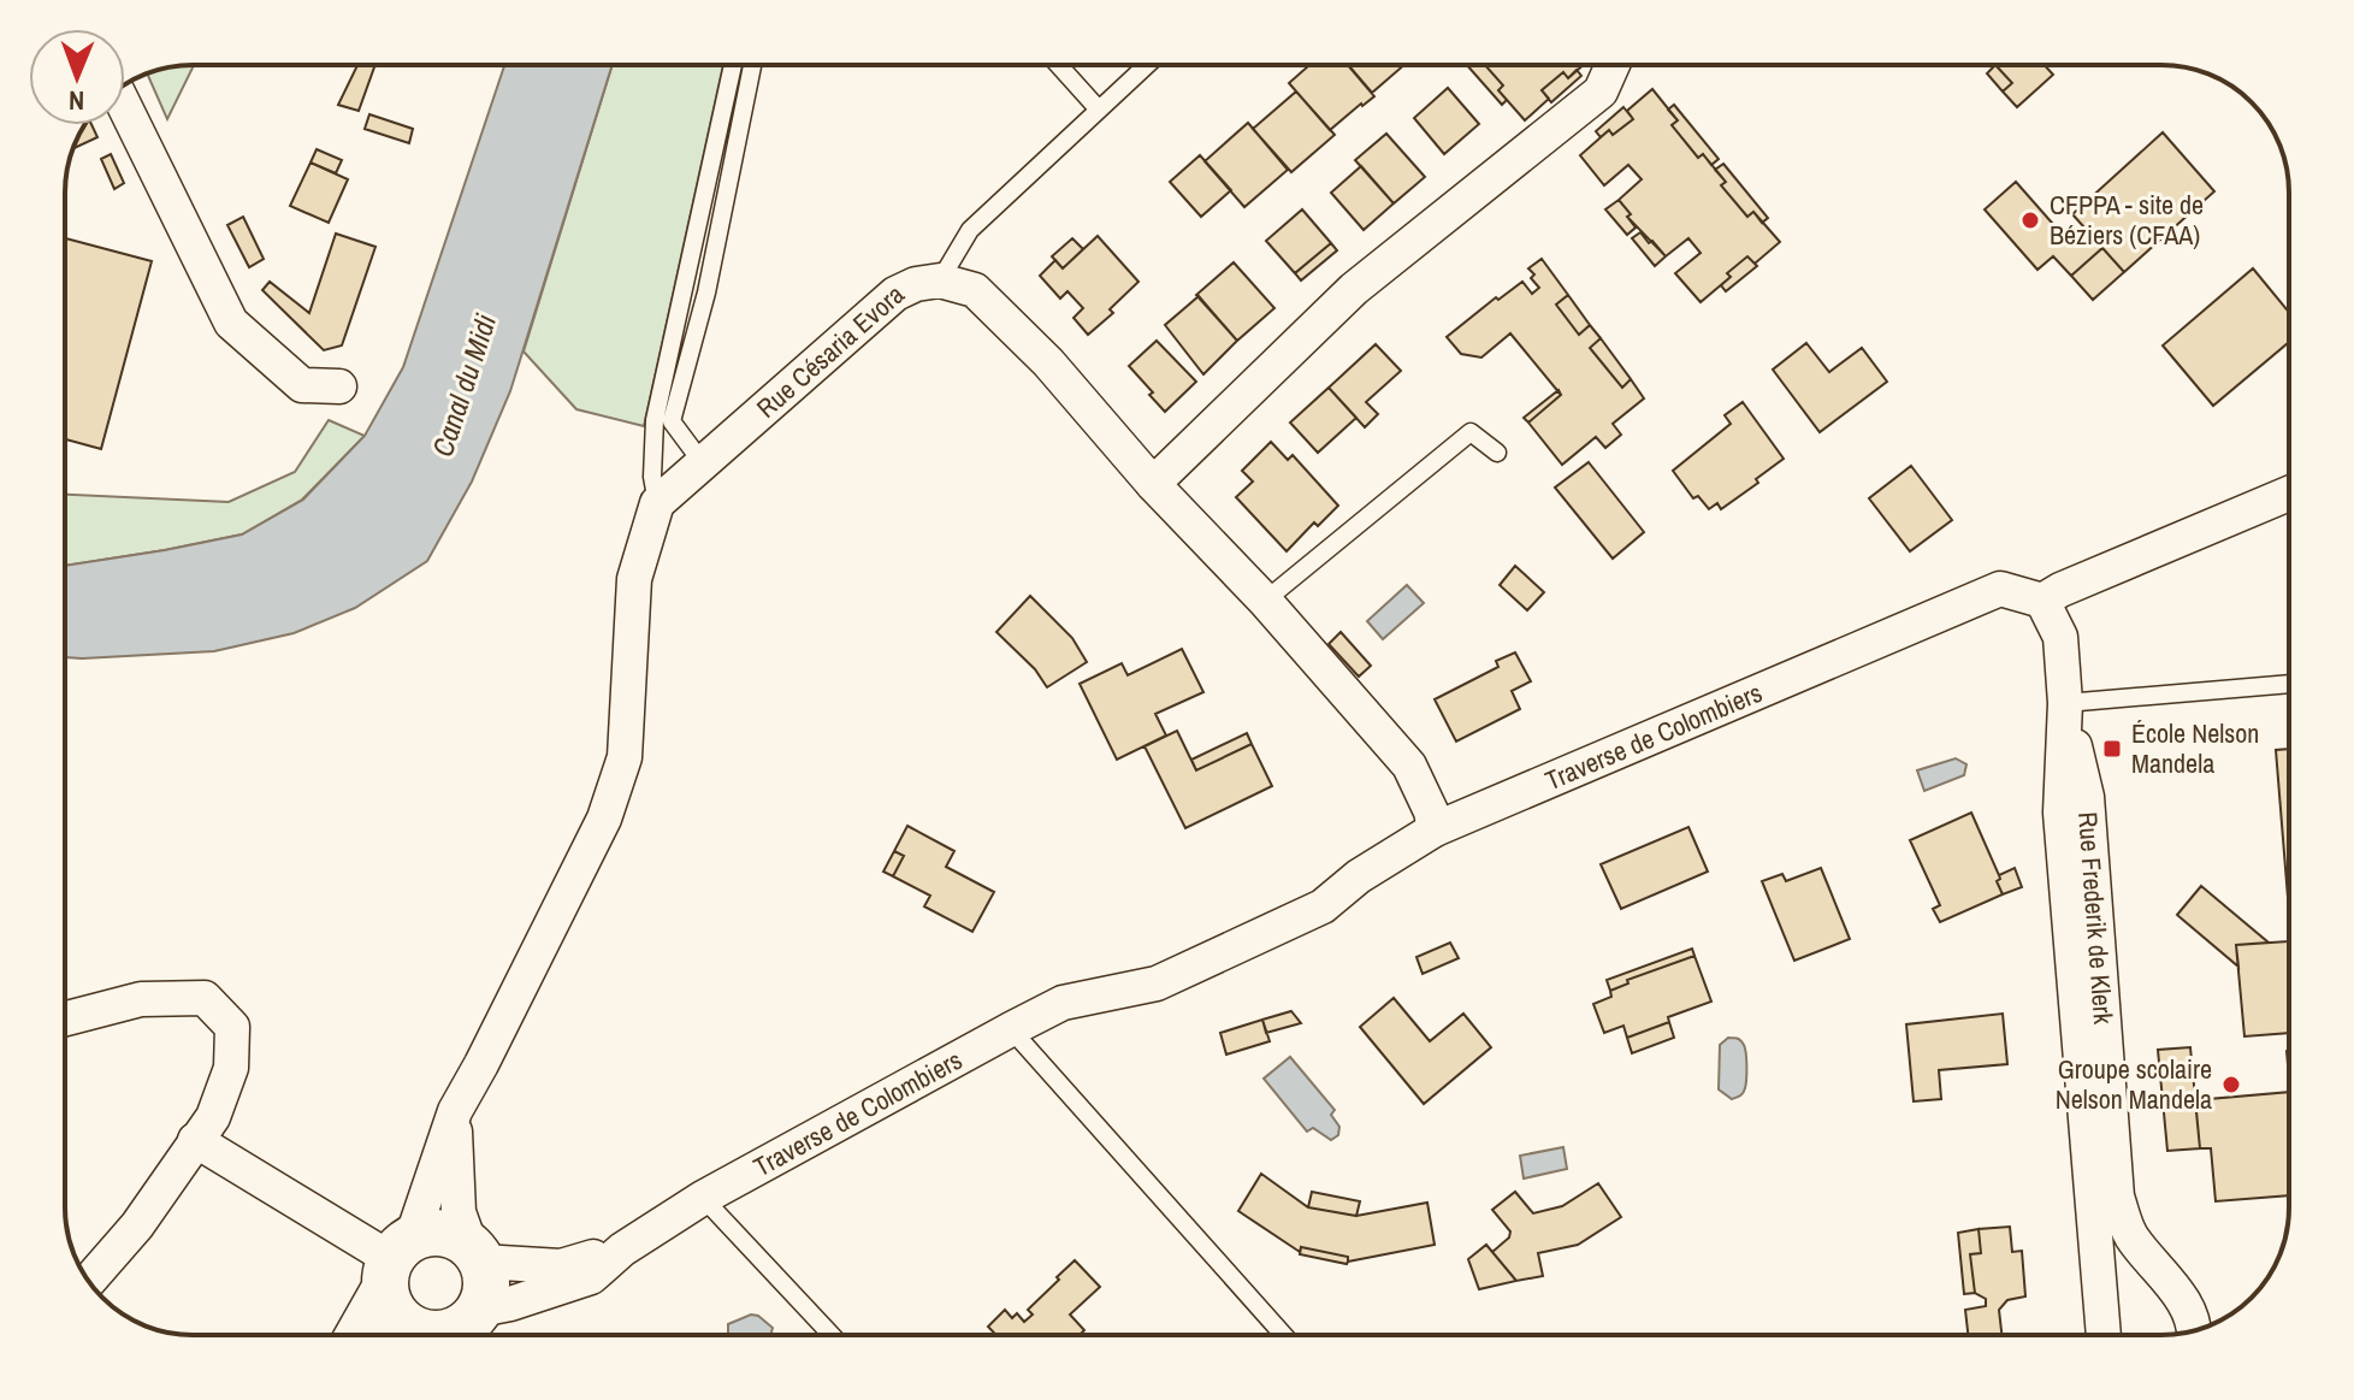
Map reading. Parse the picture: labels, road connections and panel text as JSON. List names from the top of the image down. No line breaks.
{"streets":{"street":["Rue Césaria Evora","Traverse de Colombiers","Rue Frederik de Klerk"]},"crossings":[["Rue Césaria Evora","Traverse de Colombiers"],["Traverse de Colombiers","Rue Frederik de Klerk"]],"water":["Canal du Midi"],"places":{"other":["CFPPA - site de Béziers (CFAA)","Groupe scolaire Nelson Mandela"],"transit":["École Nelson Mandela"]},"north":"bottom"}
